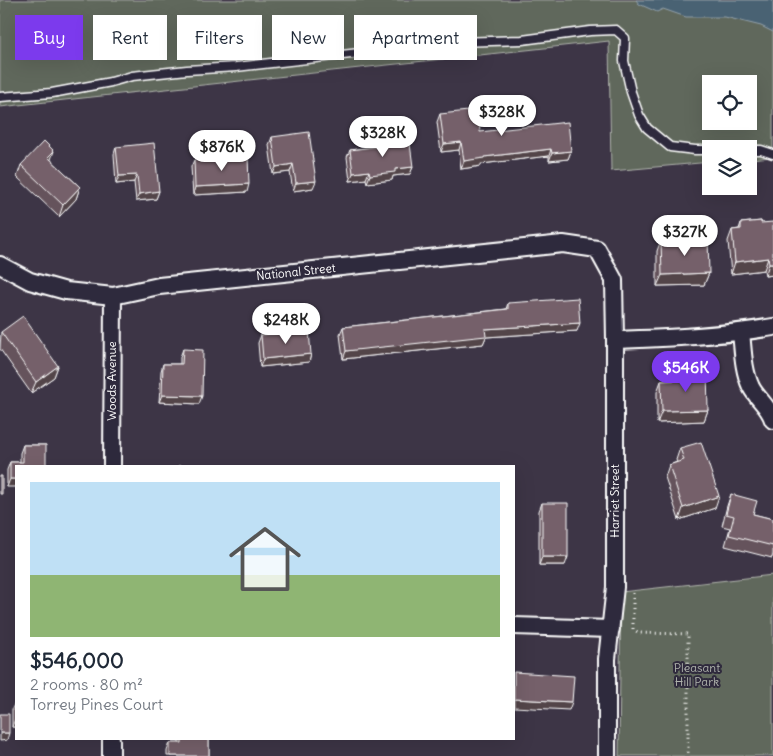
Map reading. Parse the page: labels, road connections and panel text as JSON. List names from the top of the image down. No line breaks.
{"streets":{"street":["National Street","Woods Avenue","Harriet Street"]},"crossings":[["National Street","Woods Avenue"],["National Street","Harriet Street"]],"parks":["Pleasant Hill Park"],"page":{"chip":["Buy","Rent","Filters","New","Apartment"],"price":["$328K","$328K","$876K","$327K","$248K","$546K"],"list":[{"name":"$546,000","note":"2 rooms · 80 m² · Torrey Pines Court"}]}}
